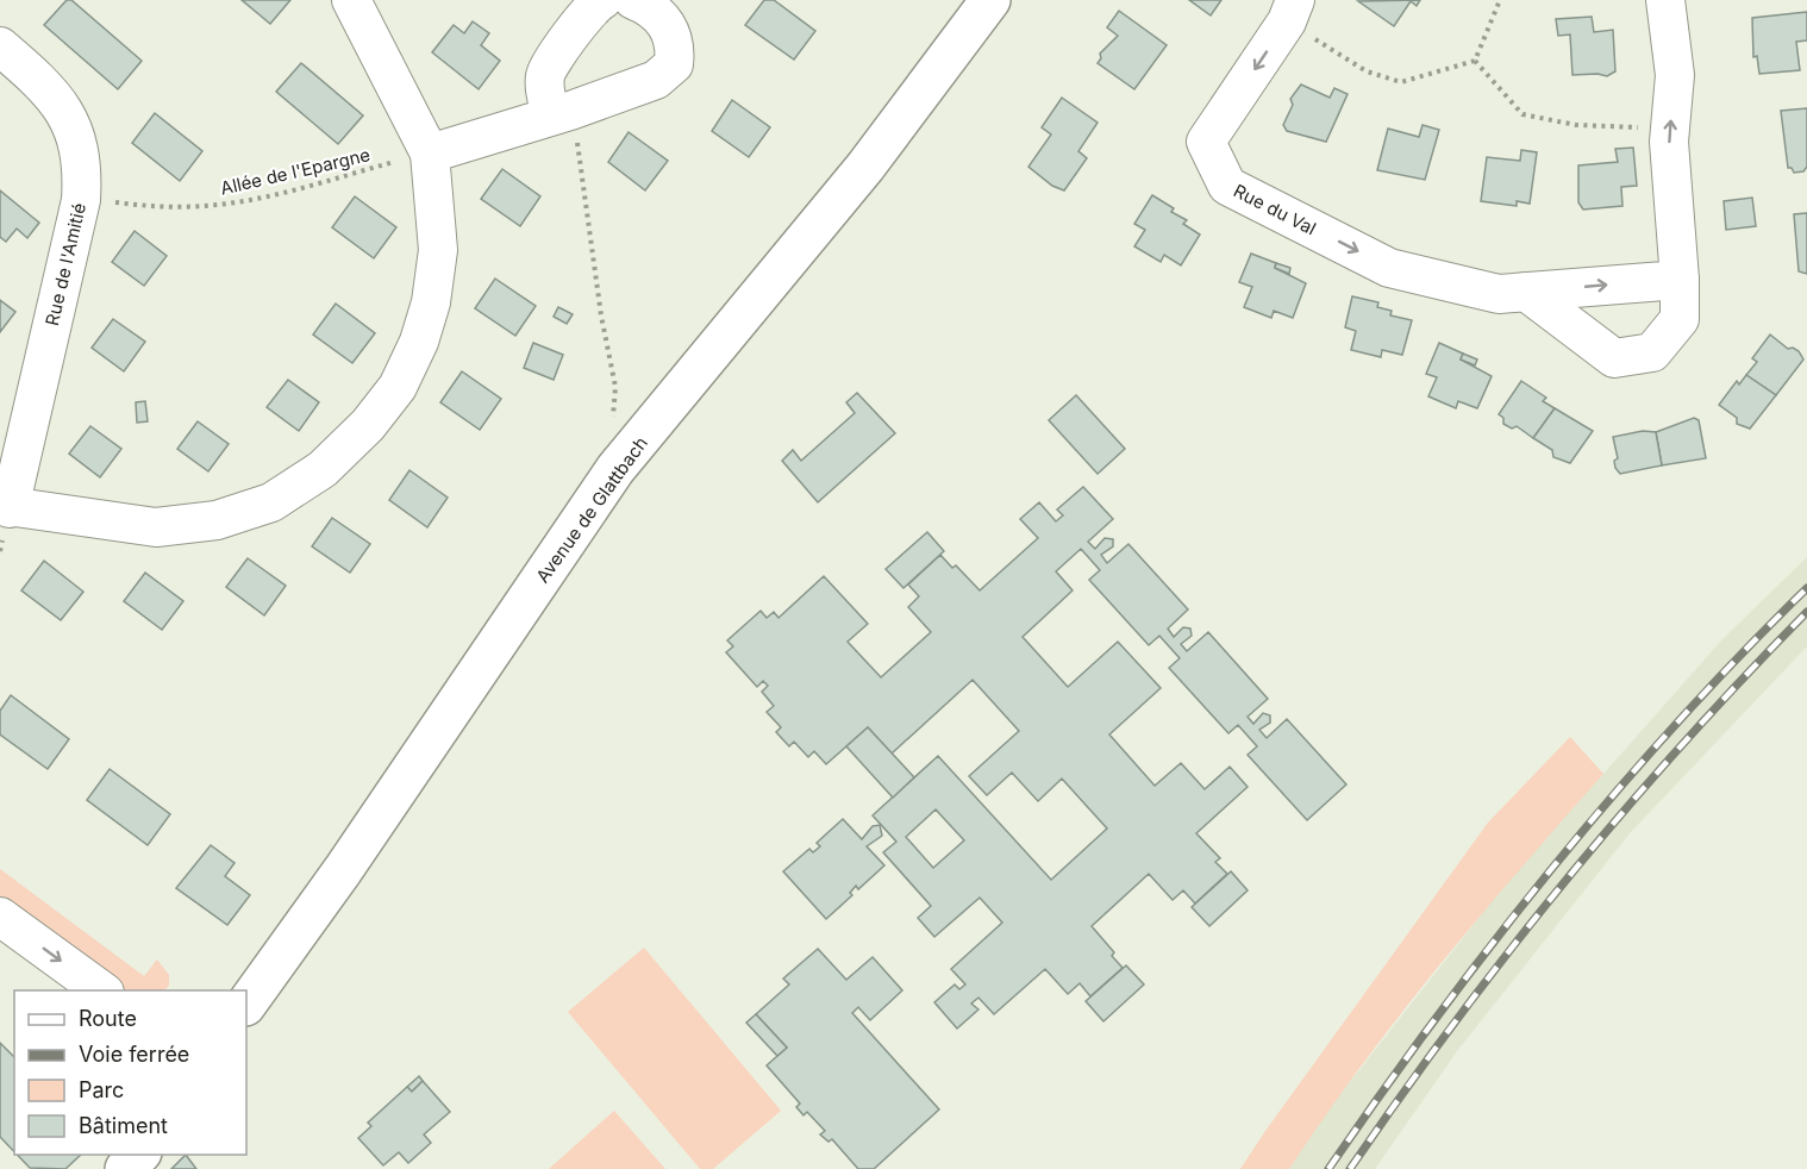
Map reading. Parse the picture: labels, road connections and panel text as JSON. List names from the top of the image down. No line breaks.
{"streets":{"street":["Rue du Val","Rue de l'Amitié","Avenue de Glattbach"],"path":["Allée de l'Epargne"]},"crossings":[["Allée de l'Epargne","Rue de l'Amitié"]],"legend":["Route","Voie ferrée","Parc","Bâtiment"]}
